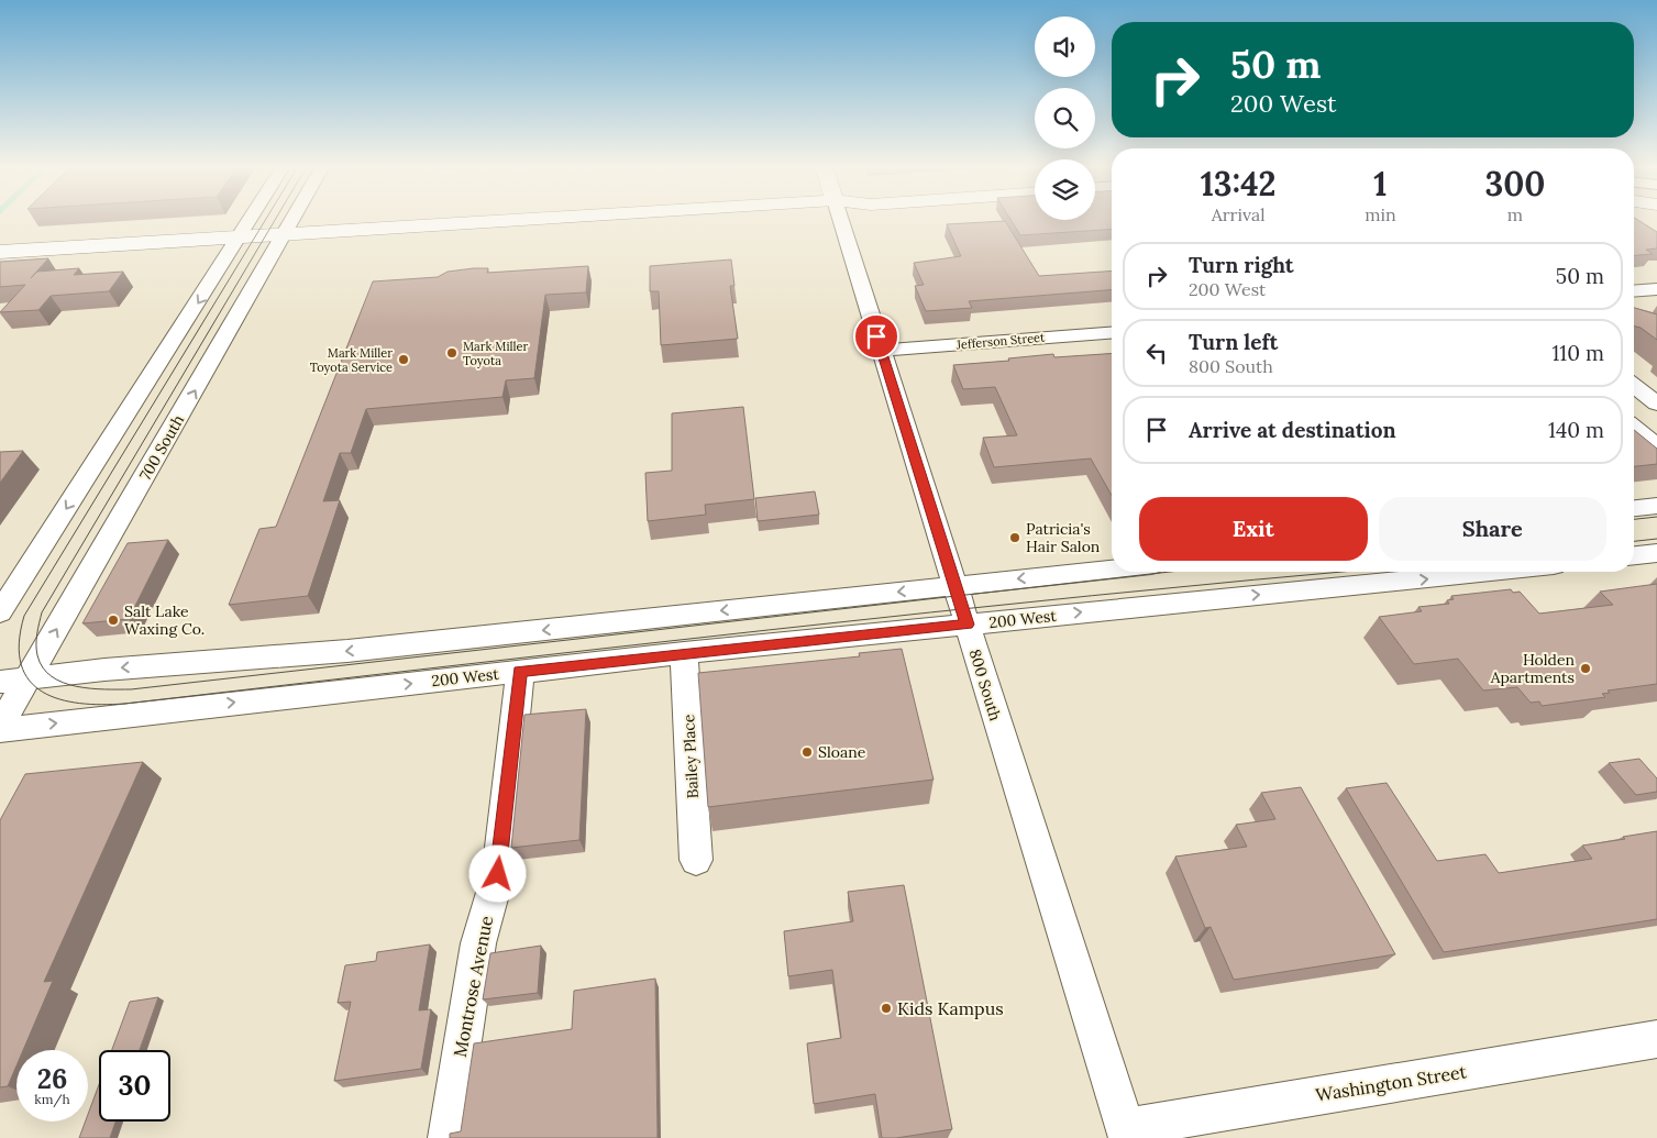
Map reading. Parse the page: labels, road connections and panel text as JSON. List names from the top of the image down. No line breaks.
{"streets":{"street":["Jefferson Street","700 South","200 West","800 South","Bailey Place","Montrose Avenue","Washington Street"]},"crossings":[["Jefferson Street","800 South"],["200 West","800 South"],["200 West","Bailey Place"],["200 West","Montrose Avenue"],["800 South","Washington Street"]],"places":["Mark Miller Toyota","Mark Miller Toyota Service","Patricia's Hair Salon","Salt Lake Waxing Co.","Holden Apartments","Sloane","Kids Kampus"],"page":{"turn":["50 m","200 West"],"eta":["13:42","Arrival","1","min","300","m"],"list":[{"name":"Turn right","note":"200 West","value":"50 m"},{"name":"Turn left","note":"800 South","value":"110 m"},{"name":"Arrive at destination","value":"140 m"}],"buttons":["Exit","Share"],"speed":"26 km/h","limit":"30"}}
